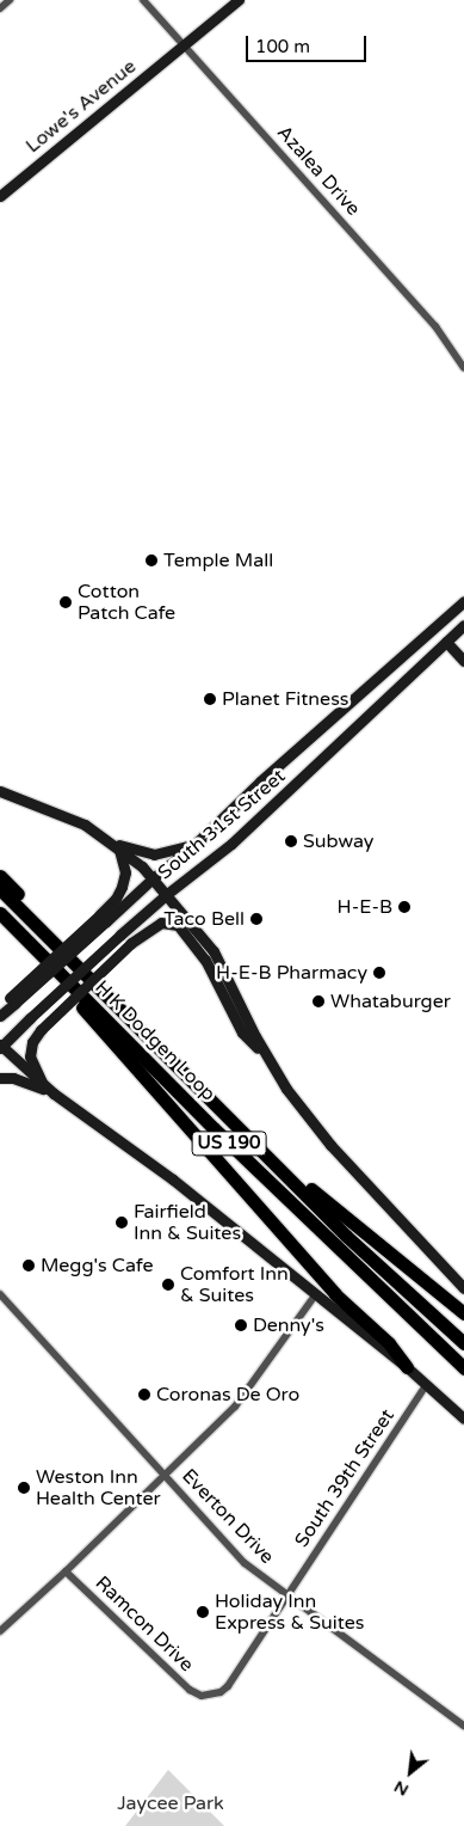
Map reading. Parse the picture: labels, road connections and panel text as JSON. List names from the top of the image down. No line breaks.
{"streets":{"highway":["H K Dodgen Loop","US 190"],"main road":["Lowe's Avenue","South 31st Street"],"street":["Azalea Drive","South 39th Street","Everton Drive","Ramcon Drive"]},"crossings":[["Lowe's Avenue","Azalea Drive"],["South 39th Street","Everton Drive"],["South 39th Street","Ramcon Drive"]],"parks":["Jaycee Park"],"places":["Temple Mall","Cotton Patch Cafe","Planet Fitness","Subway","H-E-B","Taco Bell","H-E-B Pharmacy","Whataburger","Fairfield Inn & Suites","Megg's Cafe","Comfort Inn & Suites","Denny's","Coronas De Oro","Weston Inn Health Center","Holiday Inn Express & Suites"],"scale_bar":"100 m","north":"bottom left"}
